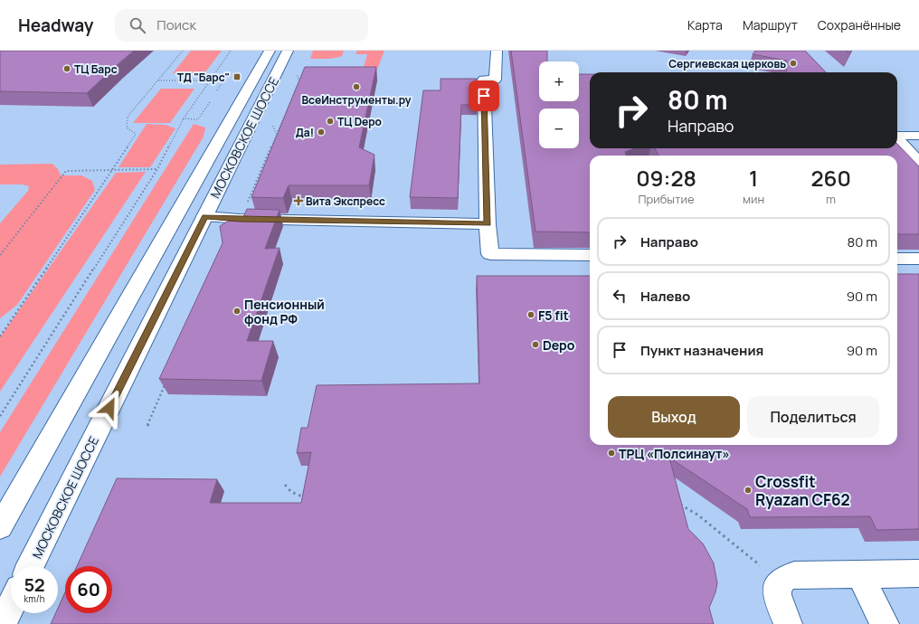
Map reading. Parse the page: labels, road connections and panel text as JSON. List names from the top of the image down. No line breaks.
{"streets":{"main road":["МОСКОВСКОЕ ШОССЕ"]},"places":{"other":["Сергиевская церковь","ТЦ Барс","ВсеИнструменты.ру","ТЦ Depo","Да!","Пенсионный фонд РФ","F5 fit","Depo","ТРЦ «Полсинаут»","Crossfit Ryazan CF62"],"transit":["ТД \"Барс\""],"health":["Вита Экспресс"]},"page":{"header":"Headway","search":"Поиск","nav":["Карта","Маршрут","Сохранённые"],"map_buttons":["+","−"],"turn":["80 m","Направо"],"eta":["09:28","Прибытие","1","мин","260","m"],"list":[{"name":"Направо","value":"80 m"},{"name":"Налево","value":"90 m"},{"name":"Пункт назначения","value":"90 m"}],"buttons":["Выход","Поделиться"],"speed":"52 km/h","limit":"60"}}
